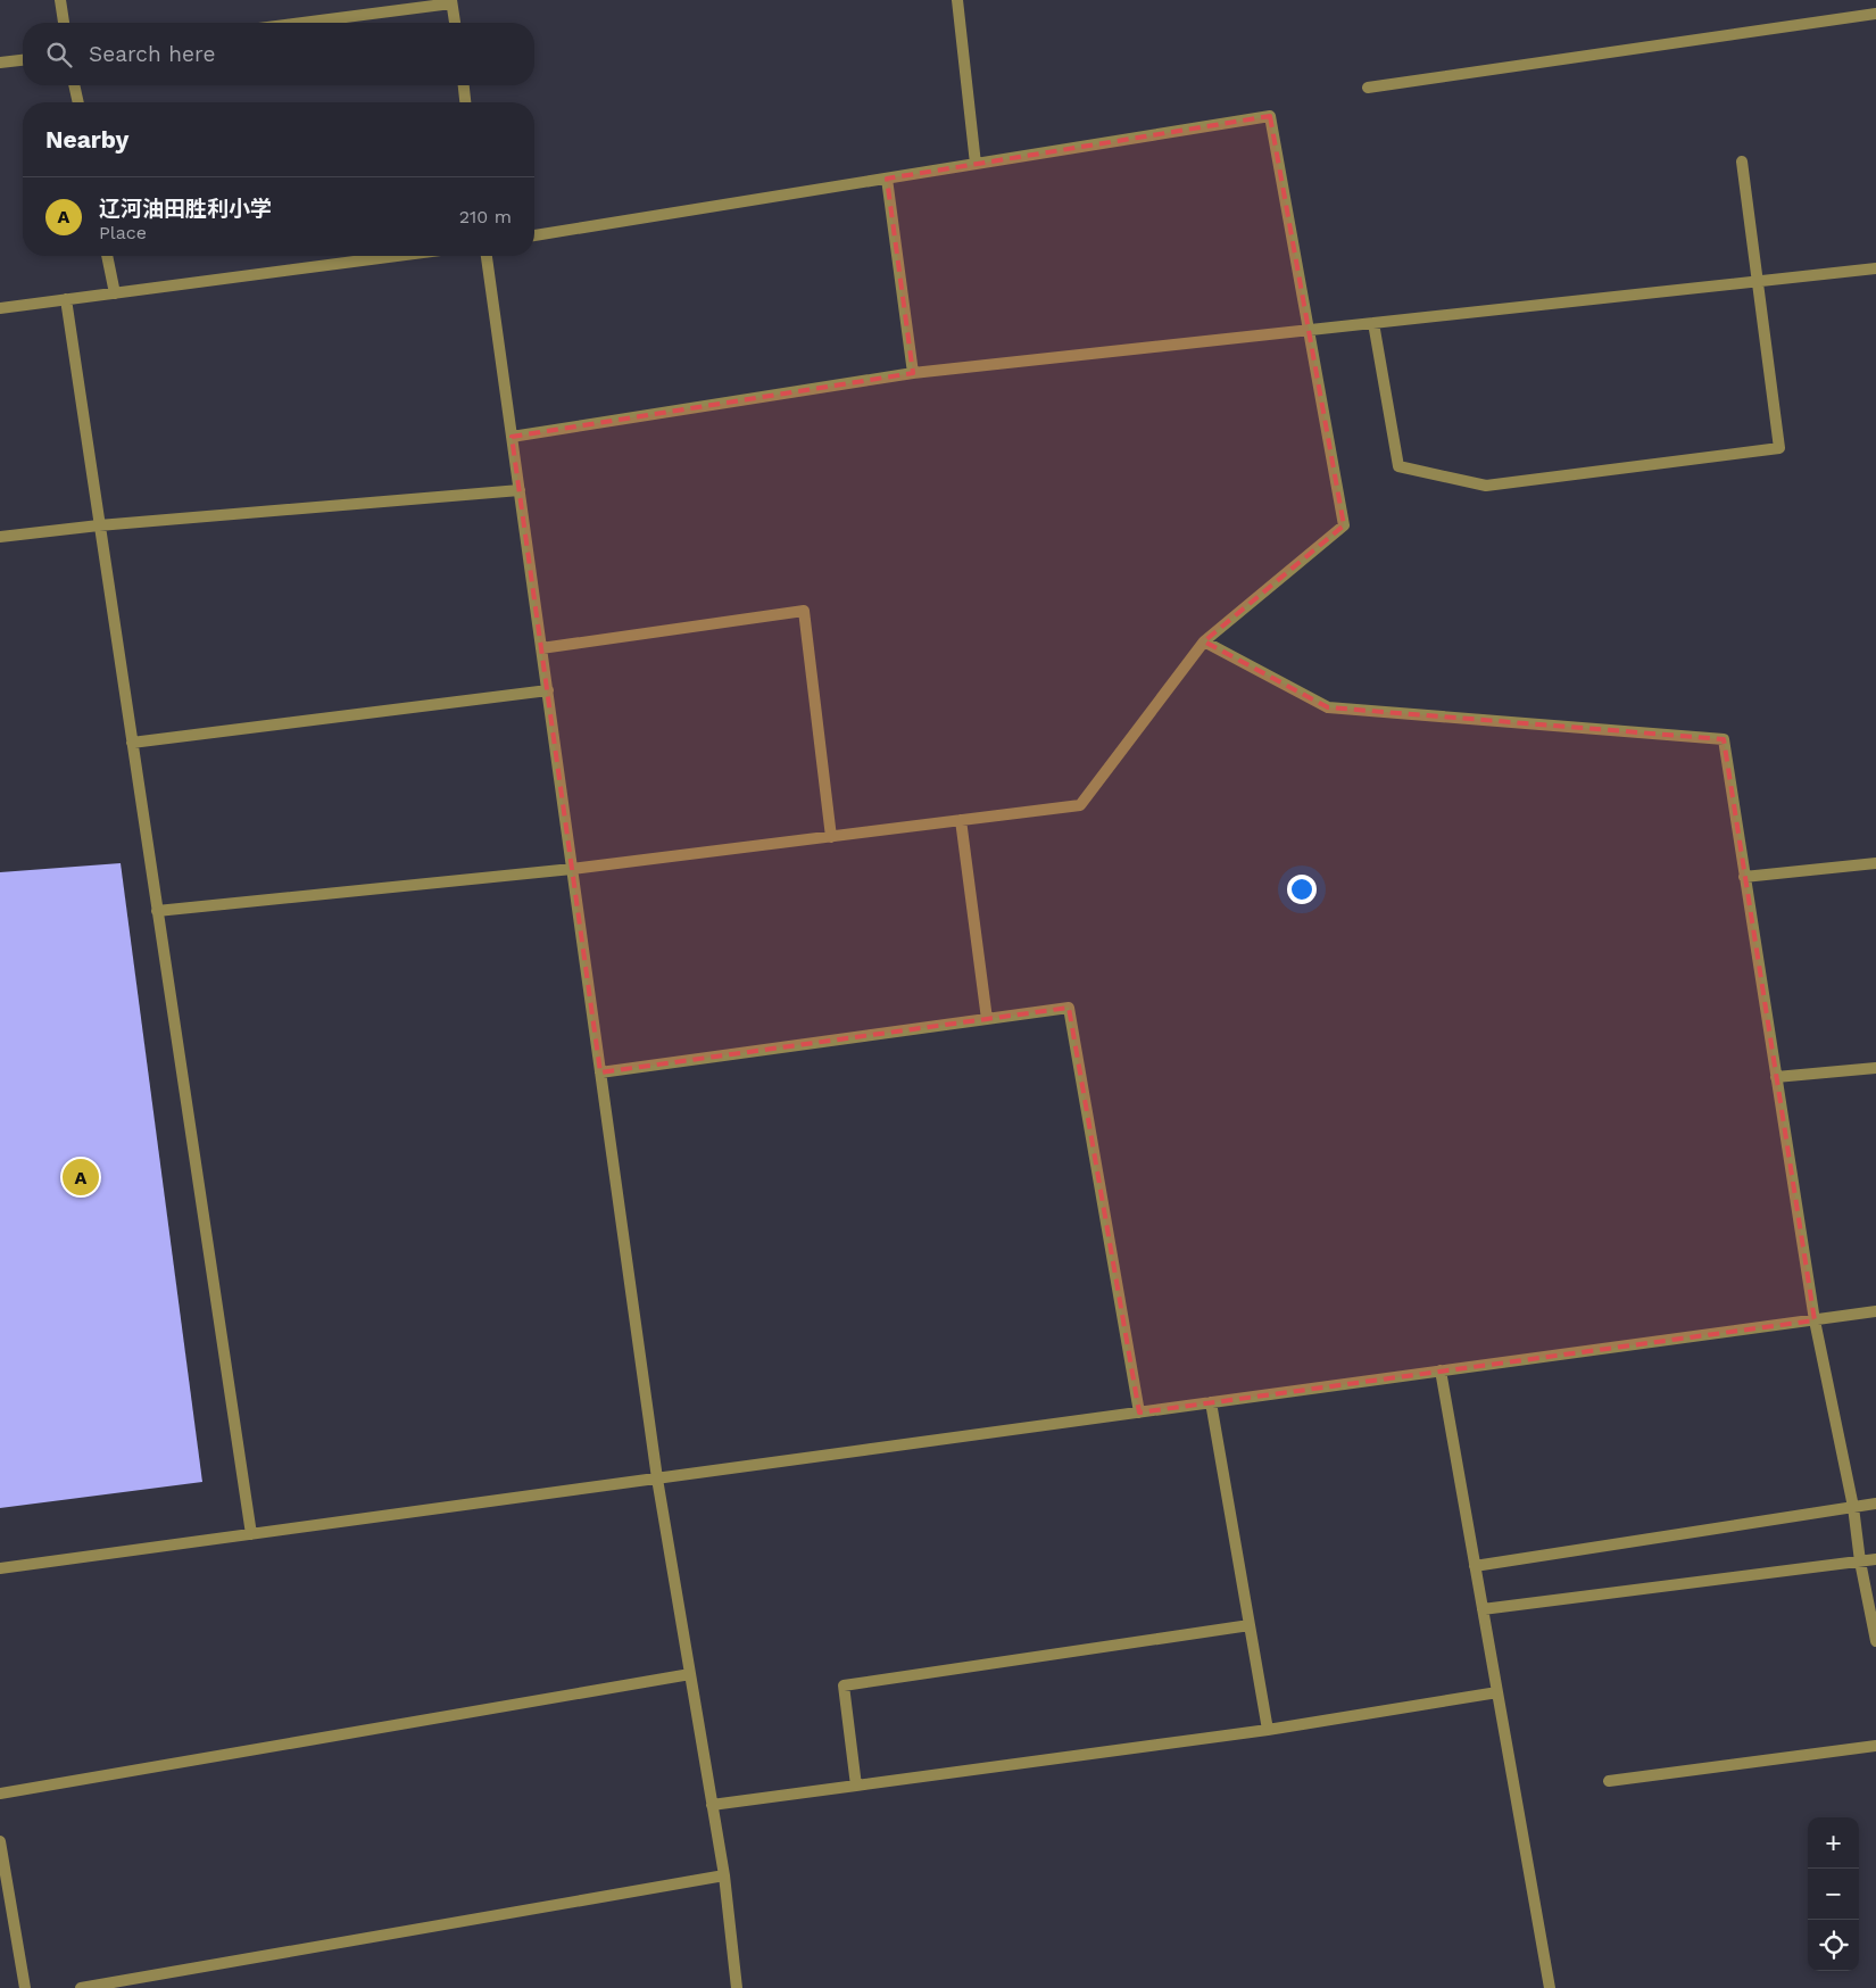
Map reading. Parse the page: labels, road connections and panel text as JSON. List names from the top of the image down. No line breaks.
{"page":{"search":"Search here","heading":"Nearby","list":[{"mark":"A","name":"辽河油田胜利小学","note":"Place","value":"210 m"}],"pins":"A","map_buttons":["+","−"]}}
